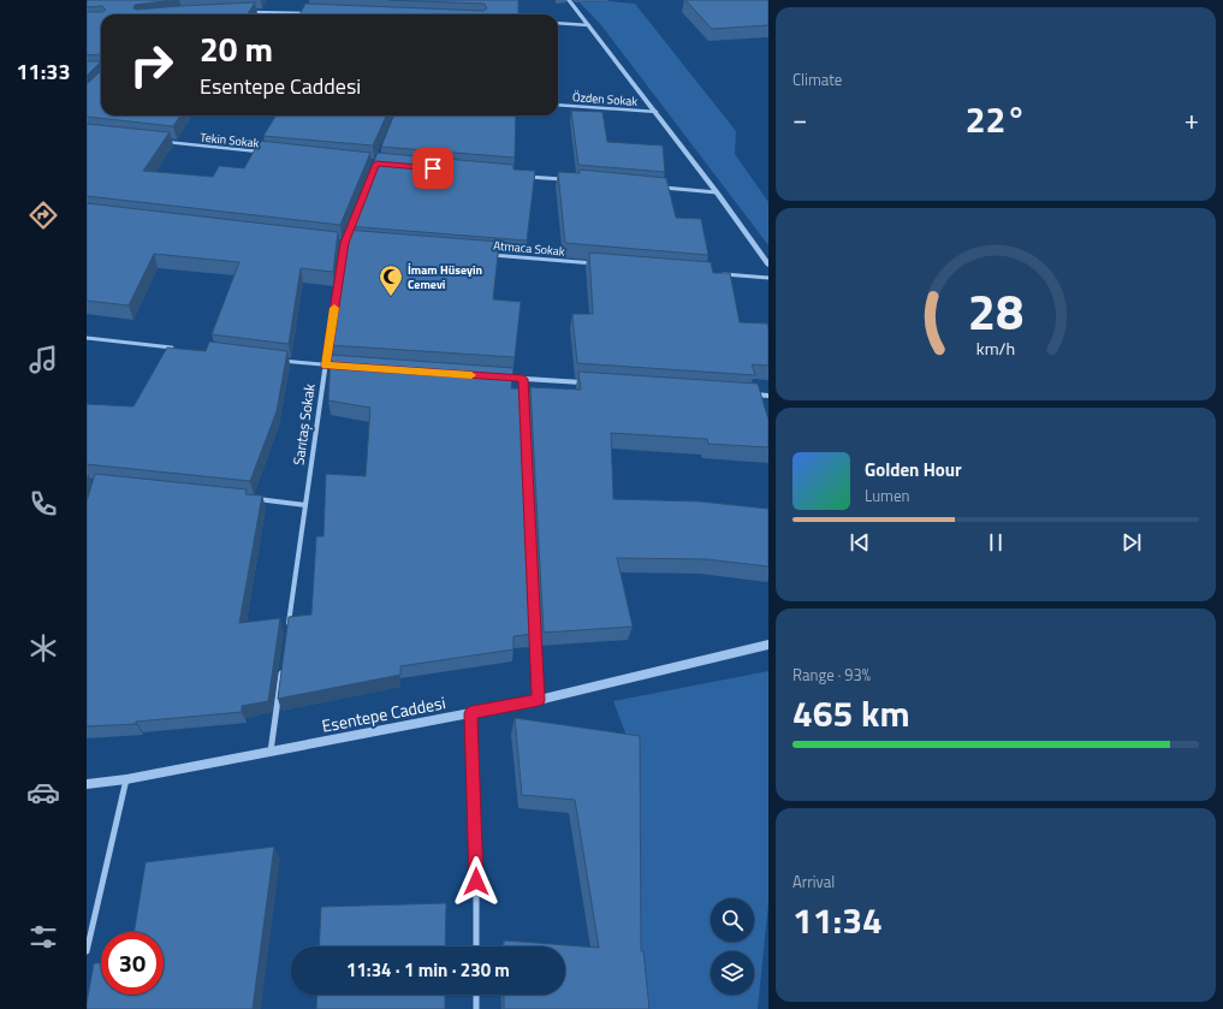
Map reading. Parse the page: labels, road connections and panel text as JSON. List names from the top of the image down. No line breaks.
{"streets":{"street":["Özden Sokak","Tekin Sokak","Atmaca Sokak","Sarıtaş Sokak","Esentepe Caddesi"]},"places":{"mosque":["İmam Hüseyin Cemevi"]},"page":{"tabs":"11:33","tile":["Climate",["Range · 93%","465 km"],["Arrival","11:34"]],"turn":["20 m","Esentepe Caddesi"],"heat":["−","22°","+"],"song":["Golden Hour","Lumen"],"limit":"30","trip":"11:34 · 1 min · 230 m","gauge":["28","km/h"]}}
